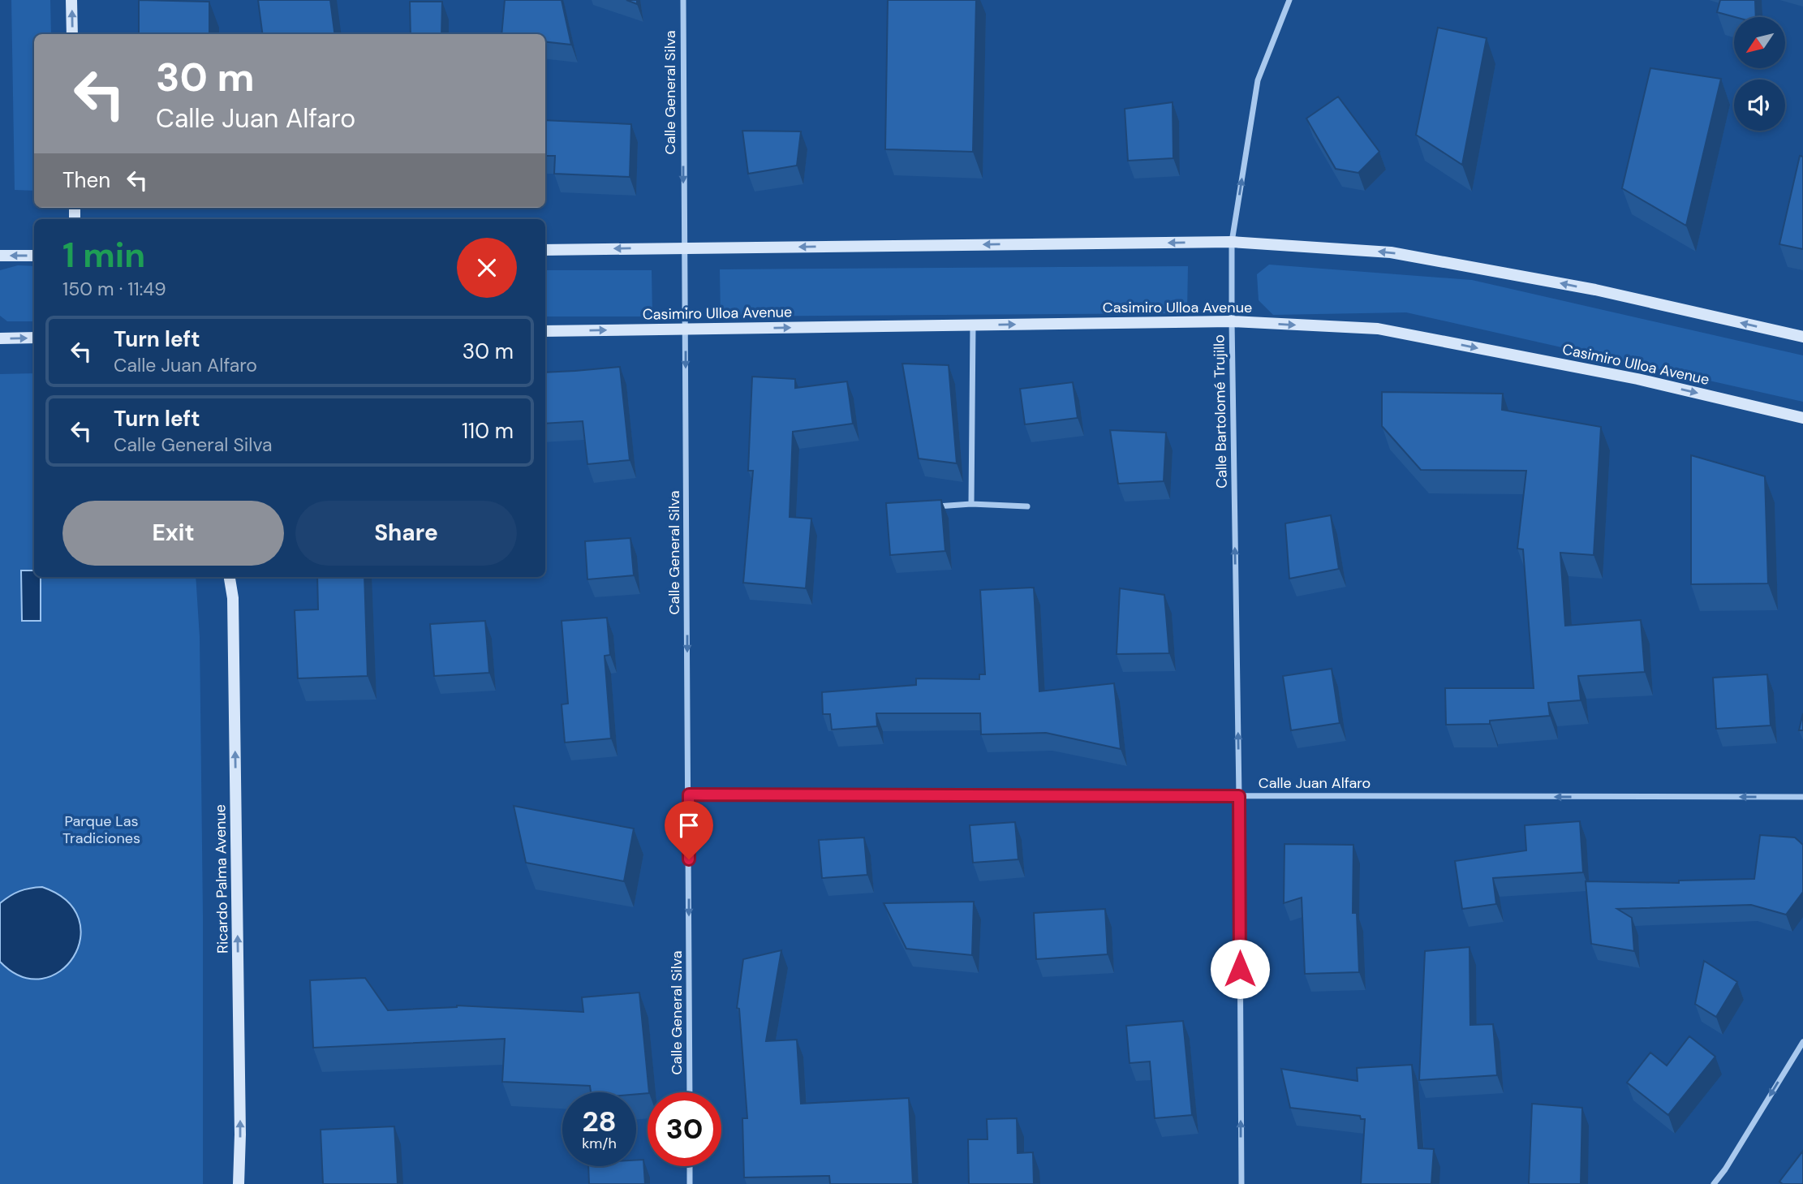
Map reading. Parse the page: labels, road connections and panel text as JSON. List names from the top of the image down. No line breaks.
{"streets":{"main road":["Casimiro Ulloa Avenue","Ricardo Palma Avenue"],"street":["Calle General Silva","Calle Bartolomé Trujillo","Calle Juan Alfaro"]},"crossings":[["Calle General Silva","Casimiro Ulloa Avenue"],["Calle General Silva","Calle Juan Alfaro"],["Casimiro Ulloa Avenue","Calle Bartolomé Trujillo"],["Calle Bartolomé Trujillo","Calle Juan Alfaro"]],"one_way":["Calle General Silva","Calle Bartolomé Trujillo","Calle Juan Alfaro","Ricardo Palma Avenue"],"parks":["Parque Las Tradiciones"],"north":"bottom left","page":{"turn":["30 m","Calle Juan Alfaro"],"then":"Then","heading":["1 min","150 m · 11:49"],"list":[{"name":"Turn left","note":"Calle Juan Alfaro","value":"30 m"},{"name":"Turn left","note":"Calle General Silva","value":"110 m"}],"buttons":["Exit","Share"],"speed":"28 km/h","limit":"30"}}
